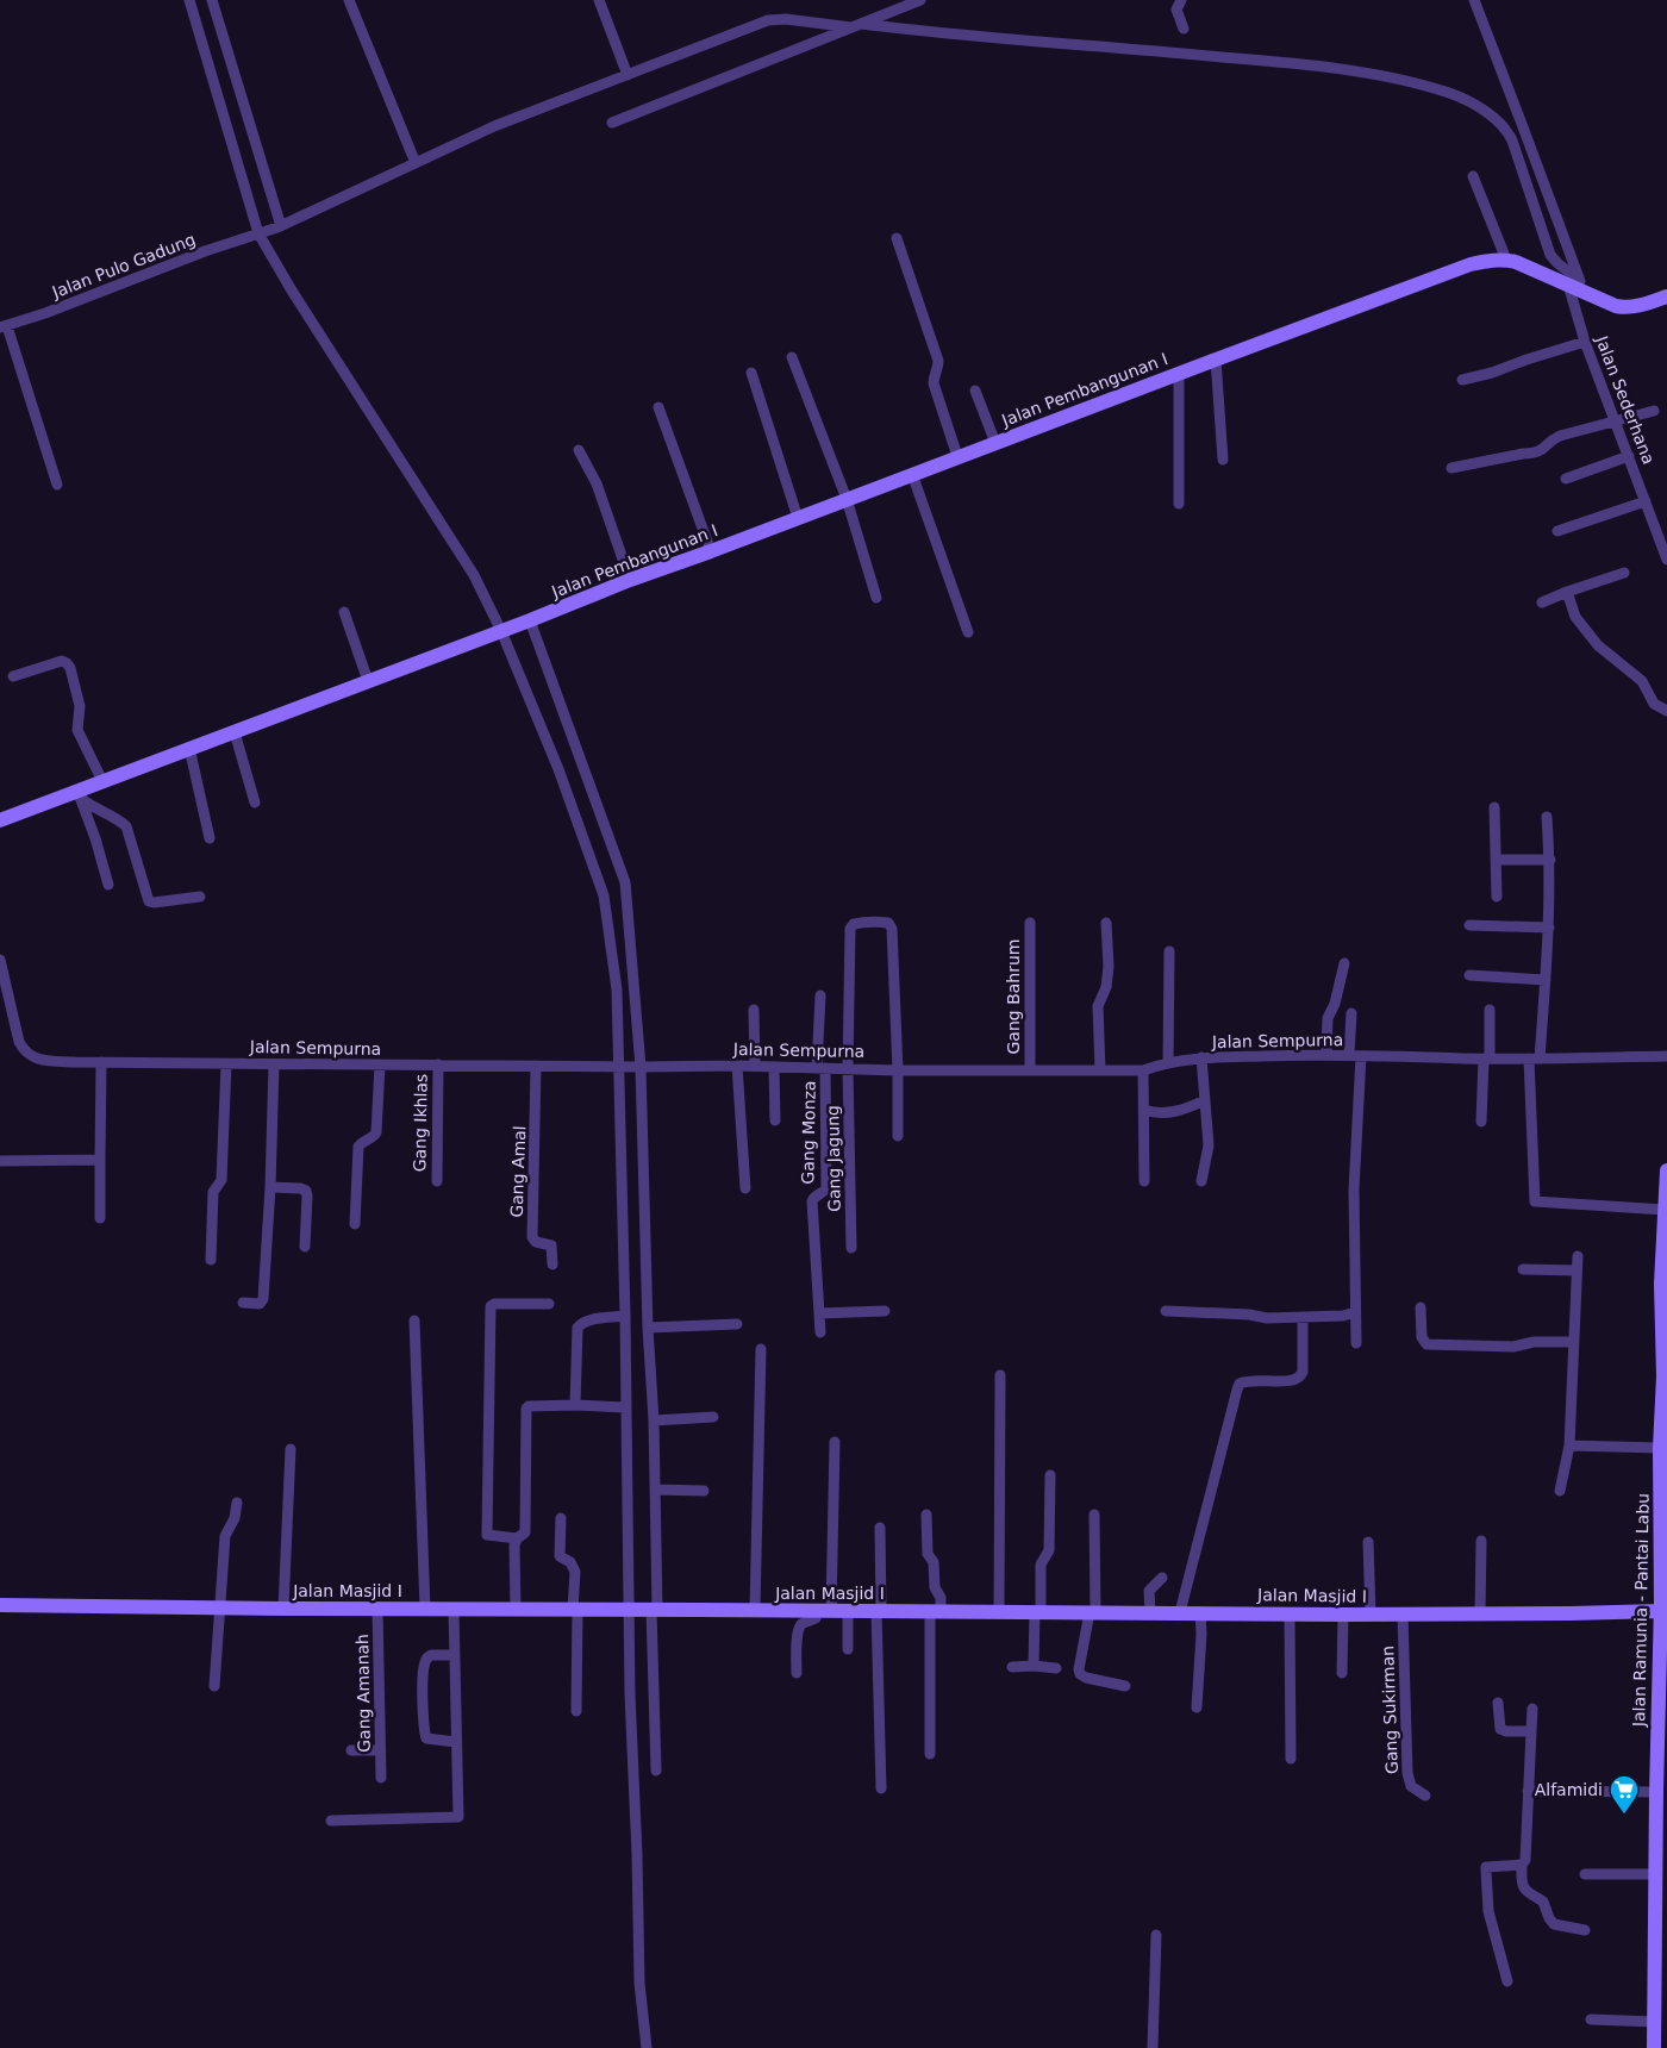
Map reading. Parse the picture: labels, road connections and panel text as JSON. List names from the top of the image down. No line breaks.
{"streets":{"main road":["Jalan Pembangunan I","Jalan Masjid I","Jalan Ramunia - Pantai Labu"],"street":["Jalan Pulo Gadung","Jalan Sederhana","Gang Bahrum","Jalan Sempurna","Gang Ikhlas","Gang Monza","Gang Jagung","Gang Amal","Gang Amanah","Gang Sukirman"]},"crossings":[["Jalan Pembangunan I","Jalan Sederhana"],["Gang Bahrum","Jalan Sempurna"],["Jalan Sempurna","Gang Ikhlas"],["Jalan Sempurna","Gang Monza"],["Jalan Sempurna","Gang Jagung"],["Jalan Sempurna","Gang Amal"],["Jalan Masjid I","Jalan Ramunia - Pantai Labu"],["Jalan Masjid I","Gang Amanah"],["Jalan Masjid I","Gang Sukirman"]],"places":{"supermarket":["Alfamidi"]}}
